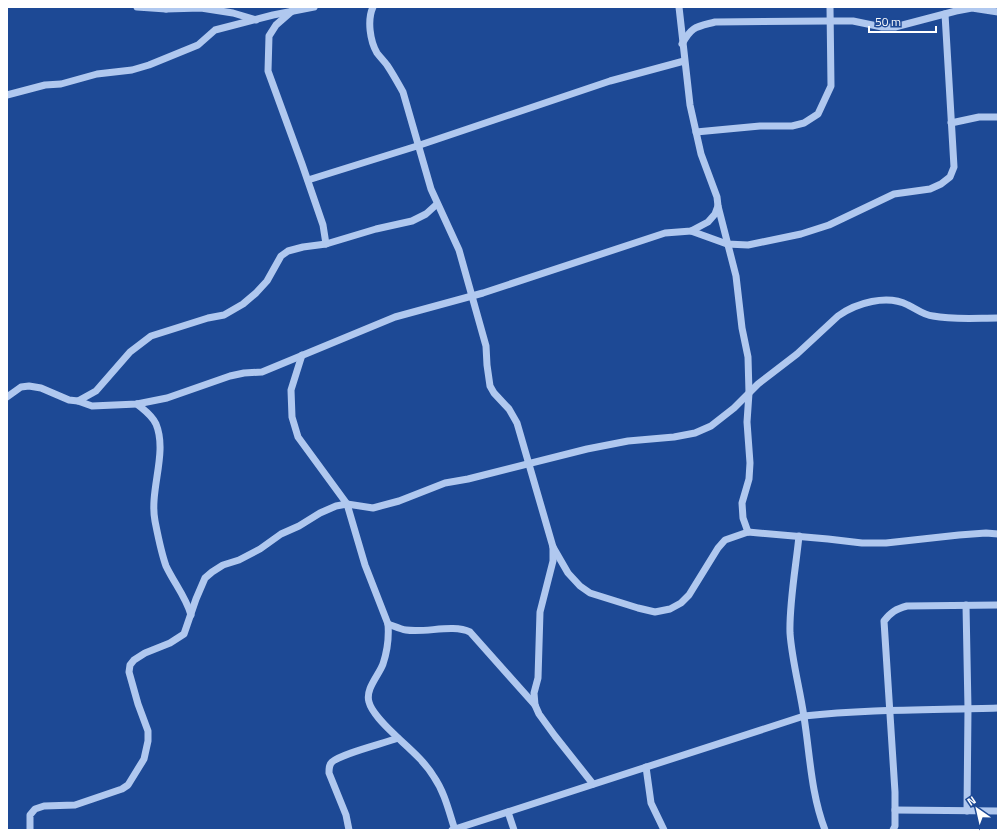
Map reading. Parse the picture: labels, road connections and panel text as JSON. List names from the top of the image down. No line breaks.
{"scale_bar":"50 m","north":"top left"}
